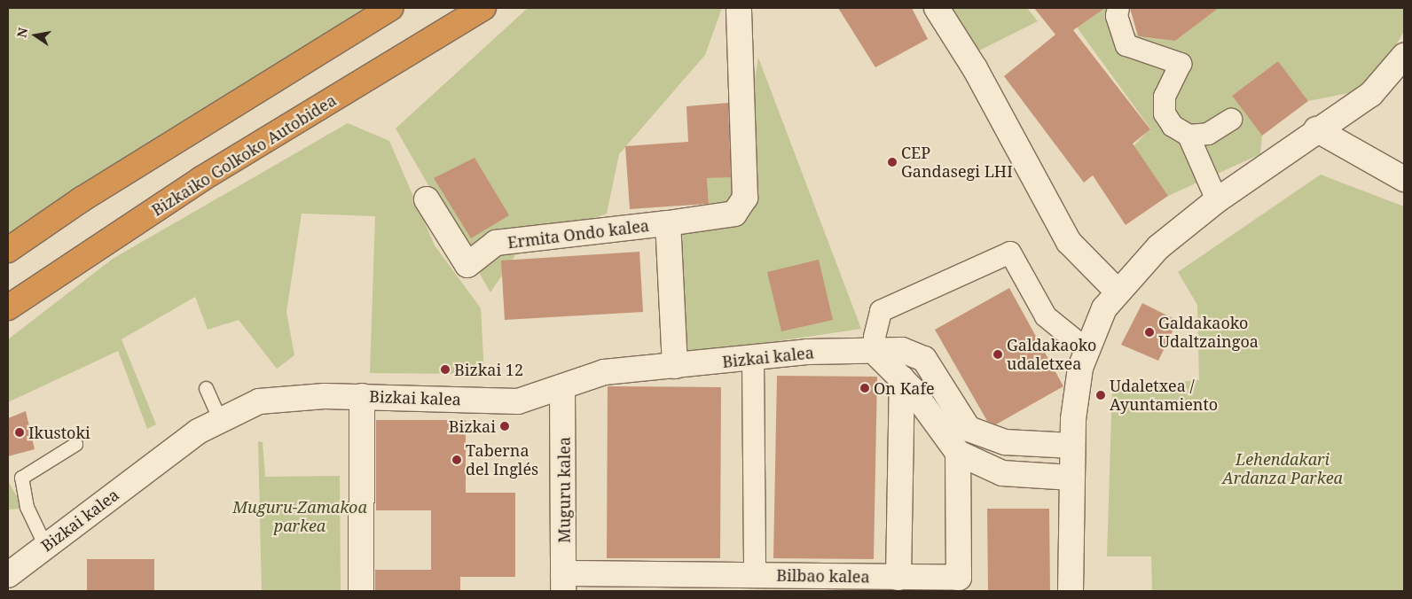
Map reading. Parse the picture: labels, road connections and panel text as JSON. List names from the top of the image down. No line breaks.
{"streets":{"highway":["Bizkaiko Golkoko Autobidea"],"street":["Ermita Ondo kalea","Bizkai kalea","Muguru kalea","Bilbao kalea"]},"crossings":[["Ermita Ondo kalea","Bizkai kalea"],["Bizkai kalea","Muguru kalea"],["Muguru kalea","Bilbao kalea"]],"parks":["Lehendakari Ardanza Parkea","Muguru-Zamakoa parkea"],"places":["CEP Gandasegi LHI","Galdakaoko Udaltzaingoa","Galdakaoko udaletxea","Bizkai 12","On Kafe","Udaletxea / Ayuntamiento","Bizkai","Ikustoki","Taberna del Inglés"],"north":"left"}
